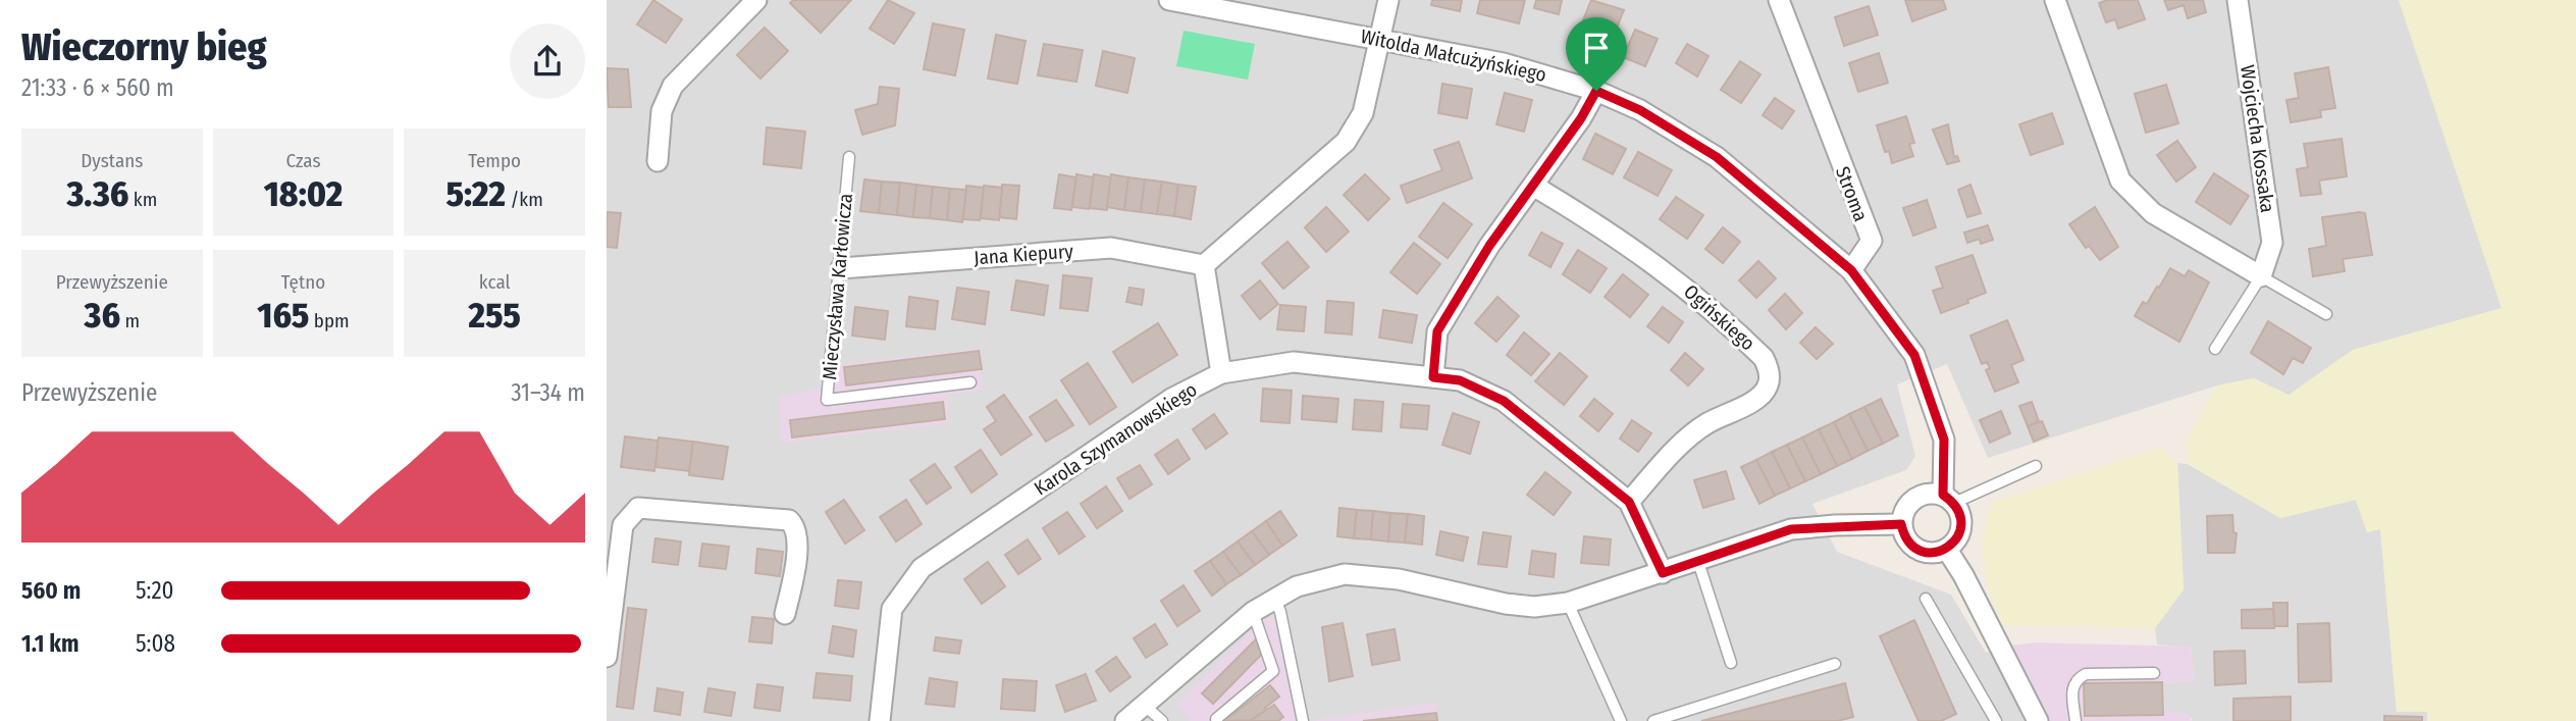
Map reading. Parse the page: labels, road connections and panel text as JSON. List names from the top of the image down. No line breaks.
{"streets":{"street":["Witolda Małcużyńskiego","Wojciecha Kossaka","Stroma","Jana Kiepury","Ogińskiego","Karola Szymanowskiego"],"lane":["Mieczysława Karłowicza"]},"crossings":[["Witolda Małcużyńskiego","Stroma"],["Jana Kiepury","Mieczysława Karłowicza"],["Ogińskiego","Karola Szymanowskiego"]],"page":{"heading":["Wieczorny bieg","21:33 · 6 × 560 m"],"stats":[["Dystans","3.36 km"],["Czas","18:02"],["Tempo","5:22 /km"],["Przewyższenie","36 m"],["Tętno","165 bpm"],["kcal","255"]],"chart":["Przewyższenie","31–34 m"],"list":[{"name":"560 m","note":"5:20"},{"name":"1.1 km","note":"5:08"}]}}
